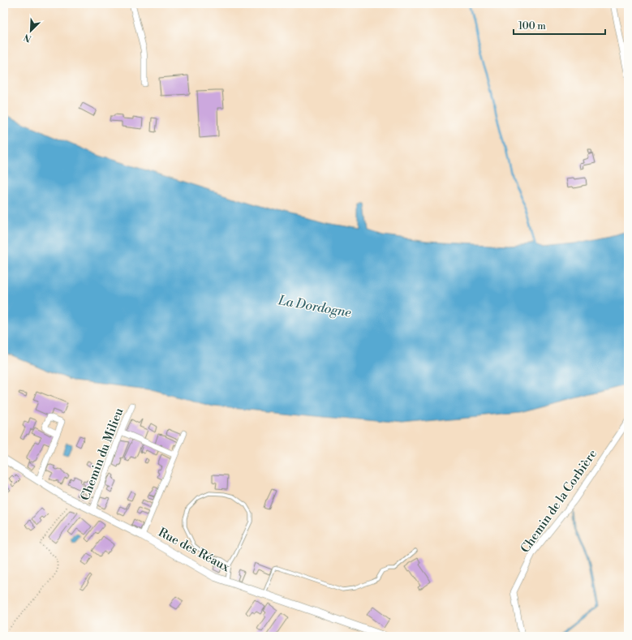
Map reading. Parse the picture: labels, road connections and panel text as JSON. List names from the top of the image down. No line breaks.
{"streets":{"street":["Chemin du Milieu","Chemin de la Corbière","Rue des Réaux"]},"crossings":[["Chemin du Milieu","Rue des Réaux"]],"water":["La Dordogne"],"scale_bar":"100 m","north":"bottom left"}
